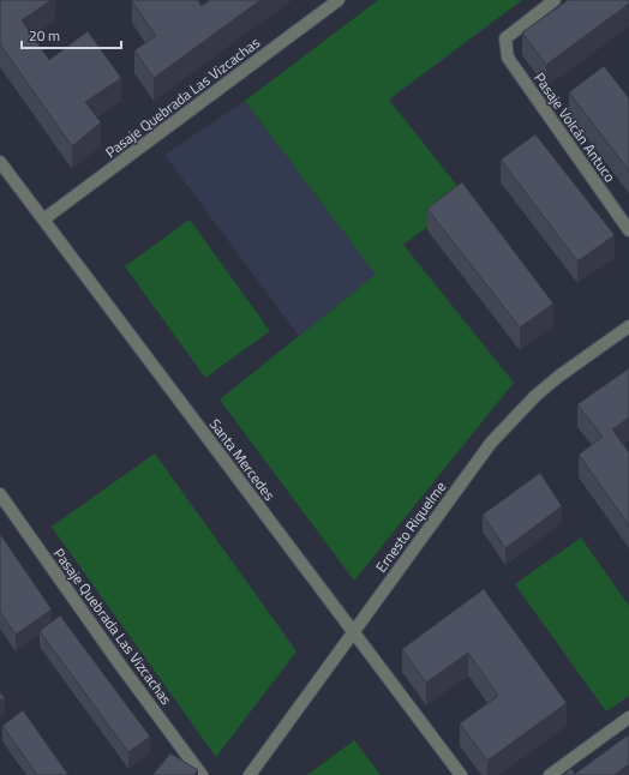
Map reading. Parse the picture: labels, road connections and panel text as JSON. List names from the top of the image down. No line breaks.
{"streets":{"street":["Pasaje Quebrada Las Vizcachas","Pasaje Volcán Antuco","Santa Mercedes","Ernesto Riquelme"]},"crossings":[["Pasaje Quebrada Las Vizcachas","Santa Mercedes"],["Santa Mercedes","Ernesto Riquelme"]],"scale_bar":"20 m"}
